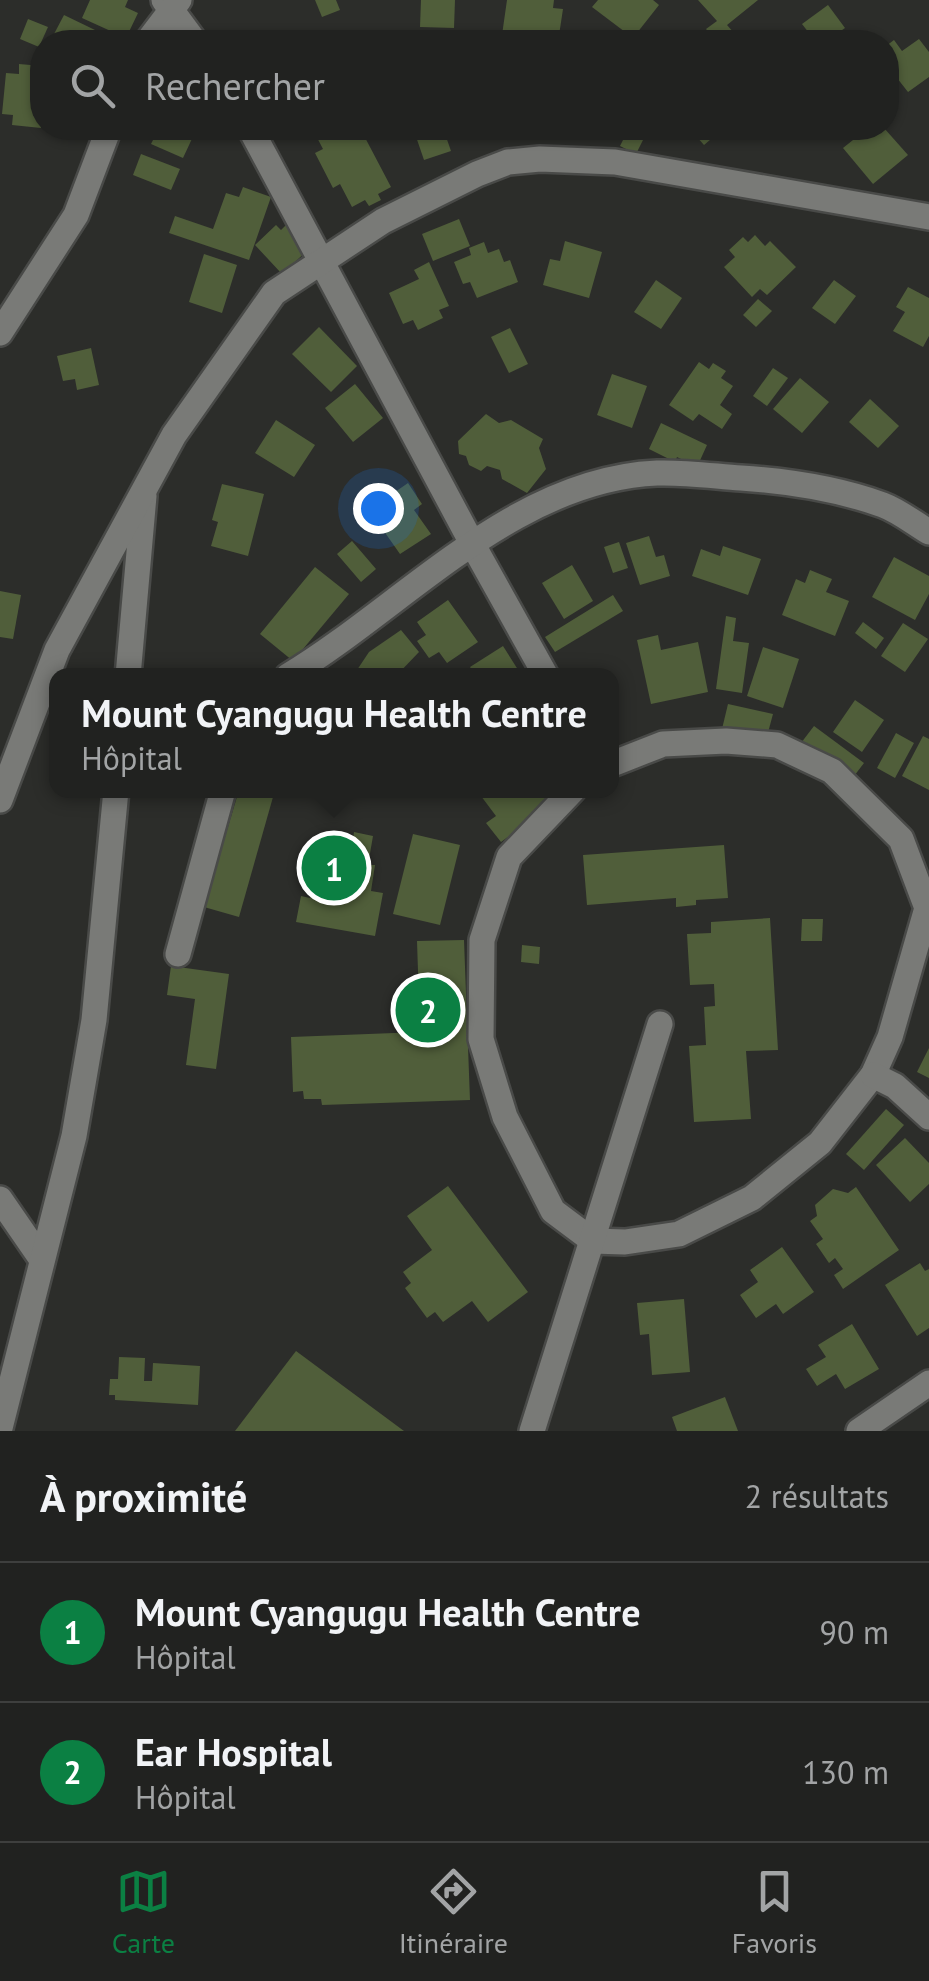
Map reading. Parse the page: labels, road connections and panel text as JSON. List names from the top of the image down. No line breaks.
{"page":{"search":"Rechercher","popup":["Mount Cyangugu Health Centre","Hôpital"],"pins":["1","2"],"heading":["À proximité","2 résultats"],"list":[{"mark":"1","name":"Mount Cyangugu Health Centre","note":"Hôpital","value":"90 m"},{"mark":"2","name":"Ear Hospital","note":"Hôpital","value":"130 m"}],"nav":["Carte","Itinéraire","Favoris"]}}
